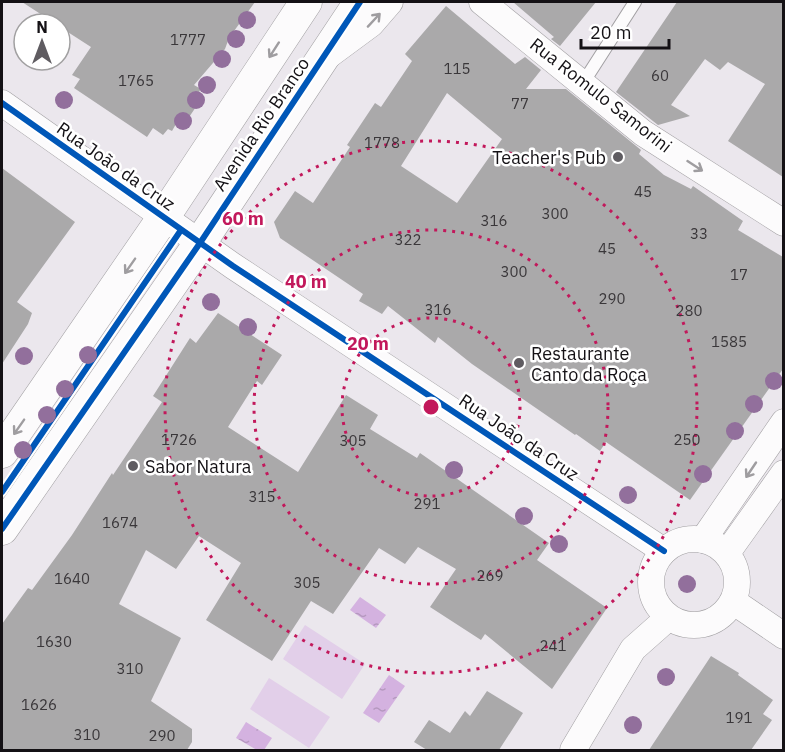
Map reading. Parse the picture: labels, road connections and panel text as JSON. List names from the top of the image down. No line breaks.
{"streets":{"street":["Rua Romulo Samorini","Avenida Rio Branco","Rua João da Cruz"]},"crossings":[["Avenida Rio Branco","Rua João da Cruz"]],"one_way":["Rua Romulo Samorini"],"places":["Teacher's Pub","Restaurante Canto da Roça","Sabor Natura"],"house_numbers":["1777","115","60","1765","77","1778","45","300","316","33","322","45","300","17","290","316","280","1585","1726","250","305","315","291","1674","269","1640","305","1630","241","310","1626","191","310","290"],"scale_bar":"20 m","north":"top","rings":["60 m","40 m","20 m"]}
